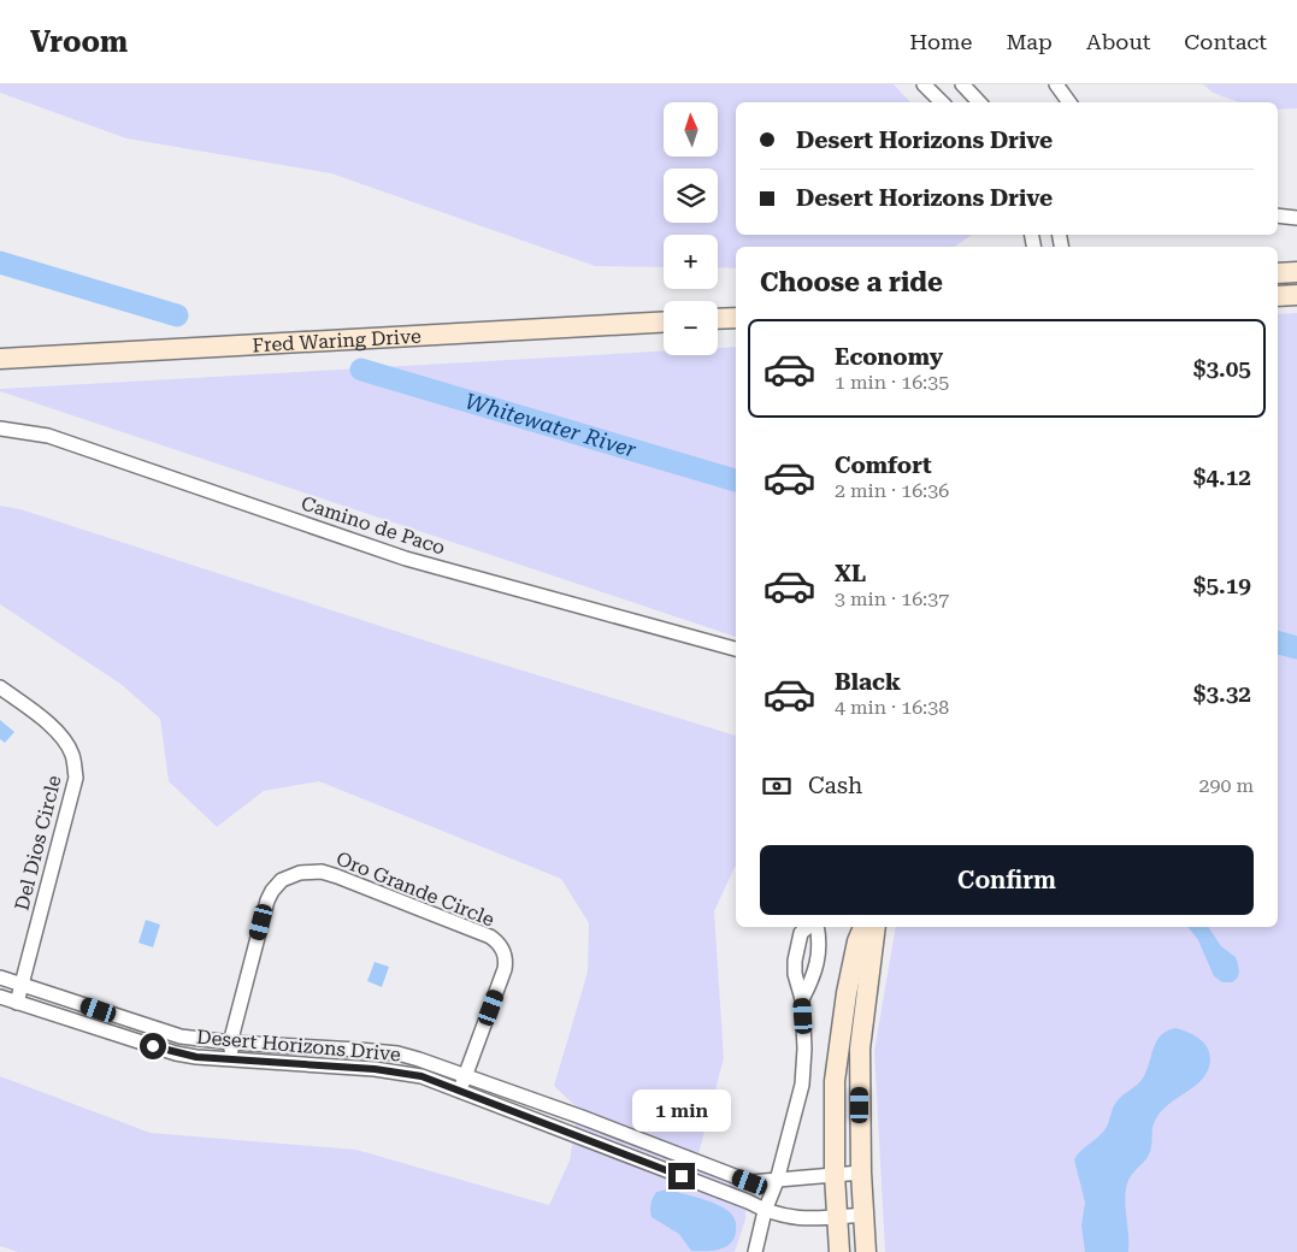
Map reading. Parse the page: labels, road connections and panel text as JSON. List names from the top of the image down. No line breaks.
{"streets":{"main road":["Fred Waring Drive"],"street":["Camino de Paco","Del Dios Circle","Oro Grande Circle","Desert Horizons Drive"]},"crossings":[["Del Dios Circle","Desert Horizons Drive"],["Oro Grande Circle","Desert Horizons Drive"]],"water":["Whitewater River"],"north":"top","page":{"header":"Vroom","nav":["Home","Map","About","Contact"],"map_buttons":["+","−"],"banner":["Desert Horizons Drive","Desert Horizons Drive"],"heading":"Choose a ride","list":[{"name":"Economy","note":"1 min · 16:35","value":"$3.05"},{"name":"Comfort","note":"2 min · 16:36","value":"$4.12"},{"name":"XL","note":"3 min · 16:37","value":"$5.19"},{"name":"Black","note":"4 min · 16:38","value":"$3.32"}],"pay":["Cash","290 m"],"buttons":"Confirm","bubble":"1 min"}}
